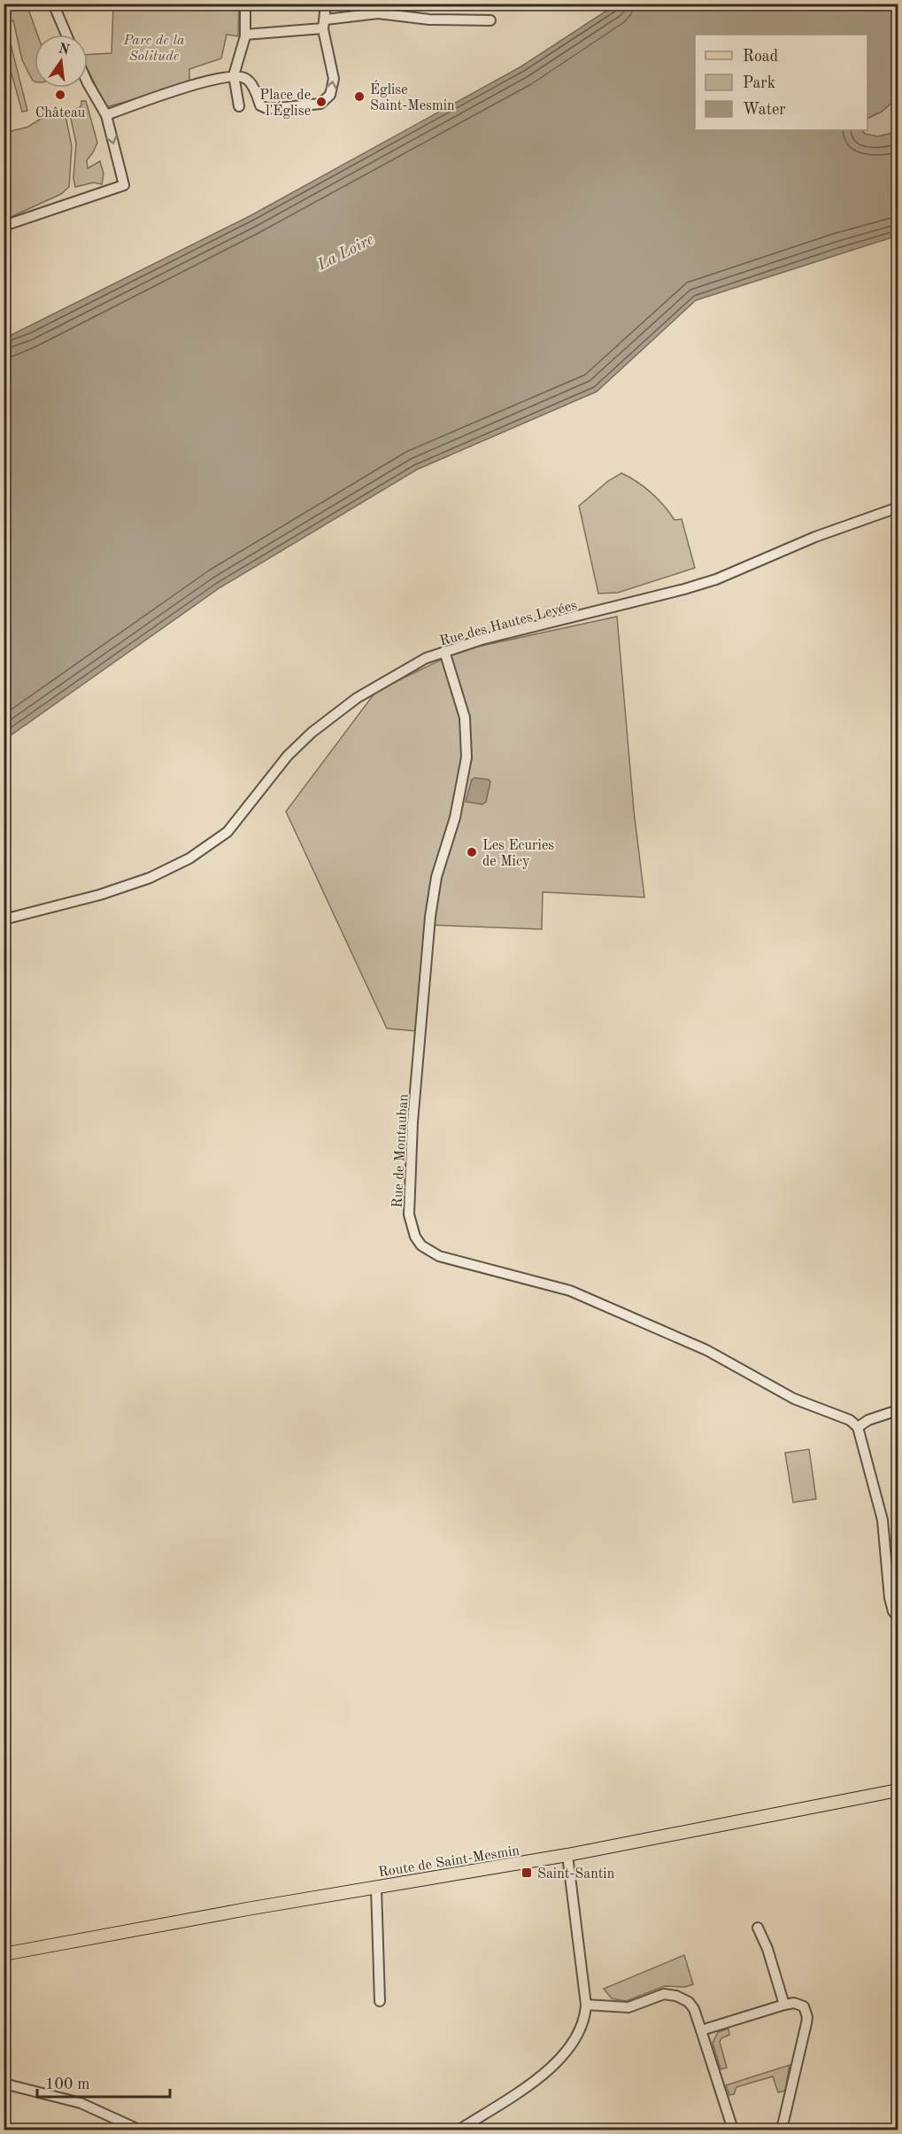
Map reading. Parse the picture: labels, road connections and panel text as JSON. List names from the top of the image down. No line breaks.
{"streets":{"main road":["Route de Saint-Mesmin"],"street":["Rue des Hautes Levées","Rue de Montauban"]},"crossings":[["Rue des Hautes Levées","Rue de Montauban"]],"water":["La Loire"],"parks":["Parc de la Solitude"],"places":{"other":["Château","Église Saint-Mesmin","Place de l'Église","Les Ecuries de Micy"],"transit":["Saint-Santin"]},"legend":["Road","Park","Water"],"scale_bar":"100 m","north":"top"}
